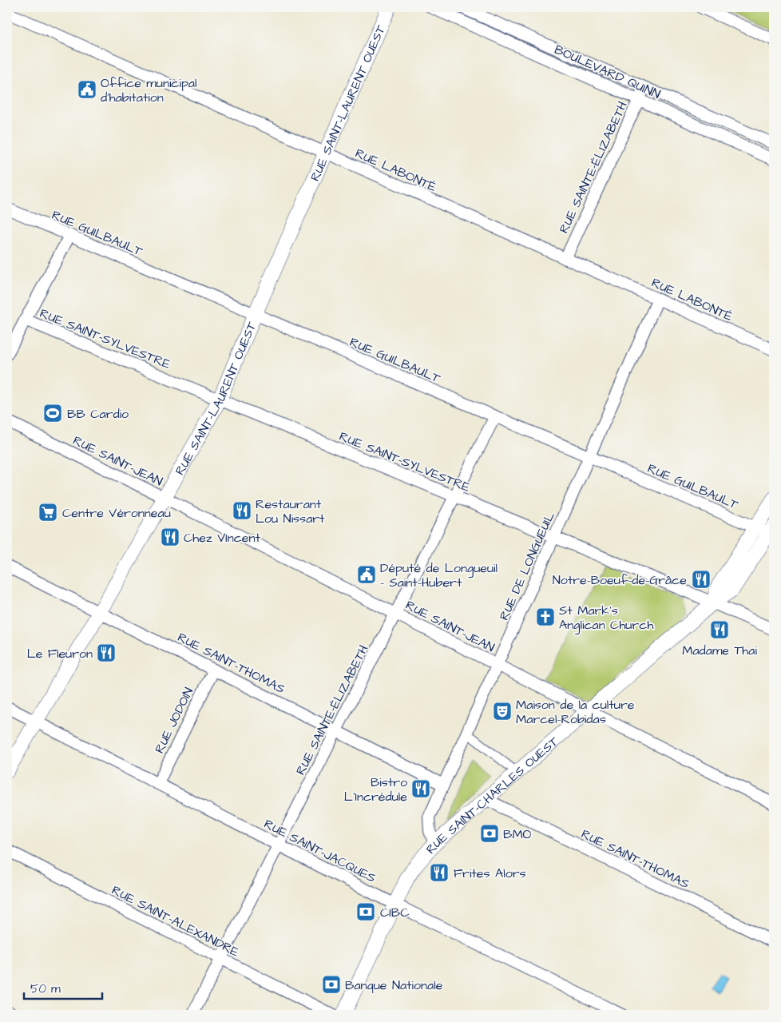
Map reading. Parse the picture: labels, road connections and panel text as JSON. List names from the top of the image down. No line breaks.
{"streets":{"street":["BOULEVARD QUINN","RUE SAINT-LAURENT OUEST","RUE SAINTE-ÉLIZABETH","RUE LABONTÉ","RUE GUILBAULT","RUE SAINT-SYLVESTRE","RUE SAINT-JEAN","RUE DE LONGUEUIL","RUE SAINT-THOMAS","RUE JODOIN","RUE SAINT-CHARLES OUEST","RUE SAINT-JACQUES","RUE SAINT-ALEXANDRE"]},"crossings":[["BOULEVARD QUINN","RUE SAINTE-ÉLIZABETH"],["RUE SAINT-LAURENT OUEST","RUE LABONTÉ"],["RUE SAINT-LAURENT OUEST","RUE GUILBAULT"],["RUE SAINT-LAURENT OUEST","RUE SAINT-SYLVESTRE"],["RUE SAINT-LAURENT OUEST","RUE SAINT-JEAN"],["RUE SAINT-LAURENT OUEST","RUE SAINT-THOMAS"],["RUE SAINT-LAURENT OUEST","RUE SAINT-JACQUES"],["RUE SAINTE-ÉLIZABETH","RUE LABONTÉ"],["RUE SAINTE-ÉLIZABETH","RUE GUILBAULT"],["RUE SAINTE-ÉLIZABETH","RUE SAINT-SYLVESTRE"],["RUE SAINTE-ÉLIZABETH","RUE SAINT-JEAN"],["RUE SAINTE-ÉLIZABETH","RUE SAINT-THOMAS"],["RUE SAINTE-ÉLIZABETH","RUE SAINT-JACQUES"],["RUE SAINTE-ÉLIZABETH","RUE SAINT-ALEXANDRE"],["RUE LABONTÉ","RUE DE LONGUEUIL"],["RUE GUILBAULT","RUE DE LONGUEUIL"],["RUE GUILBAULT","RUE SAINT-CHARLES OUEST"],["RUE SAINT-SYLVESTRE","RUE DE LONGUEUIL"],["RUE SAINT-SYLVESTRE","RUE SAINT-CHARLES OUEST"],["RUE SAINT-JEAN","RUE DE LONGUEUIL"],["RUE SAINT-JEAN","RUE SAINT-CHARLES OUEST"],["RUE DE LONGUEUIL","RUE SAINT-THOMAS"],["RUE DE LONGUEUIL","RUE SAINT-CHARLES OUEST"],["RUE SAINT-THOMAS","RUE JODOIN"],["RUE SAINT-THOMAS","RUE SAINT-CHARLES OUEST"],["RUE JODOIN","RUE SAINT-JACQUES"],["RUE SAINT-CHARLES OUEST","RUE SAINT-JACQUES"]],"places":{"public building":["Office municipal d'habitation","Député de Longueuil - Saint-Hubert"],"sports":["BB Cardio"],"restaurant":["Restaurant Lou Nissart","Chez VIncent","Notre-Boeuf-de-Grâce","Madame Thai","Le Fleuron","Bistro L'Incrédule","Frites Alors"],"supermarket":["Centre Véronneau"],"church":["St Mark's Anglican Church"],"theatre":["Maison de la culture Marcel-Robidas"],"bank":["BMO","CIBC","Banque Nationale"]},"scale_bar":"50 m"}
